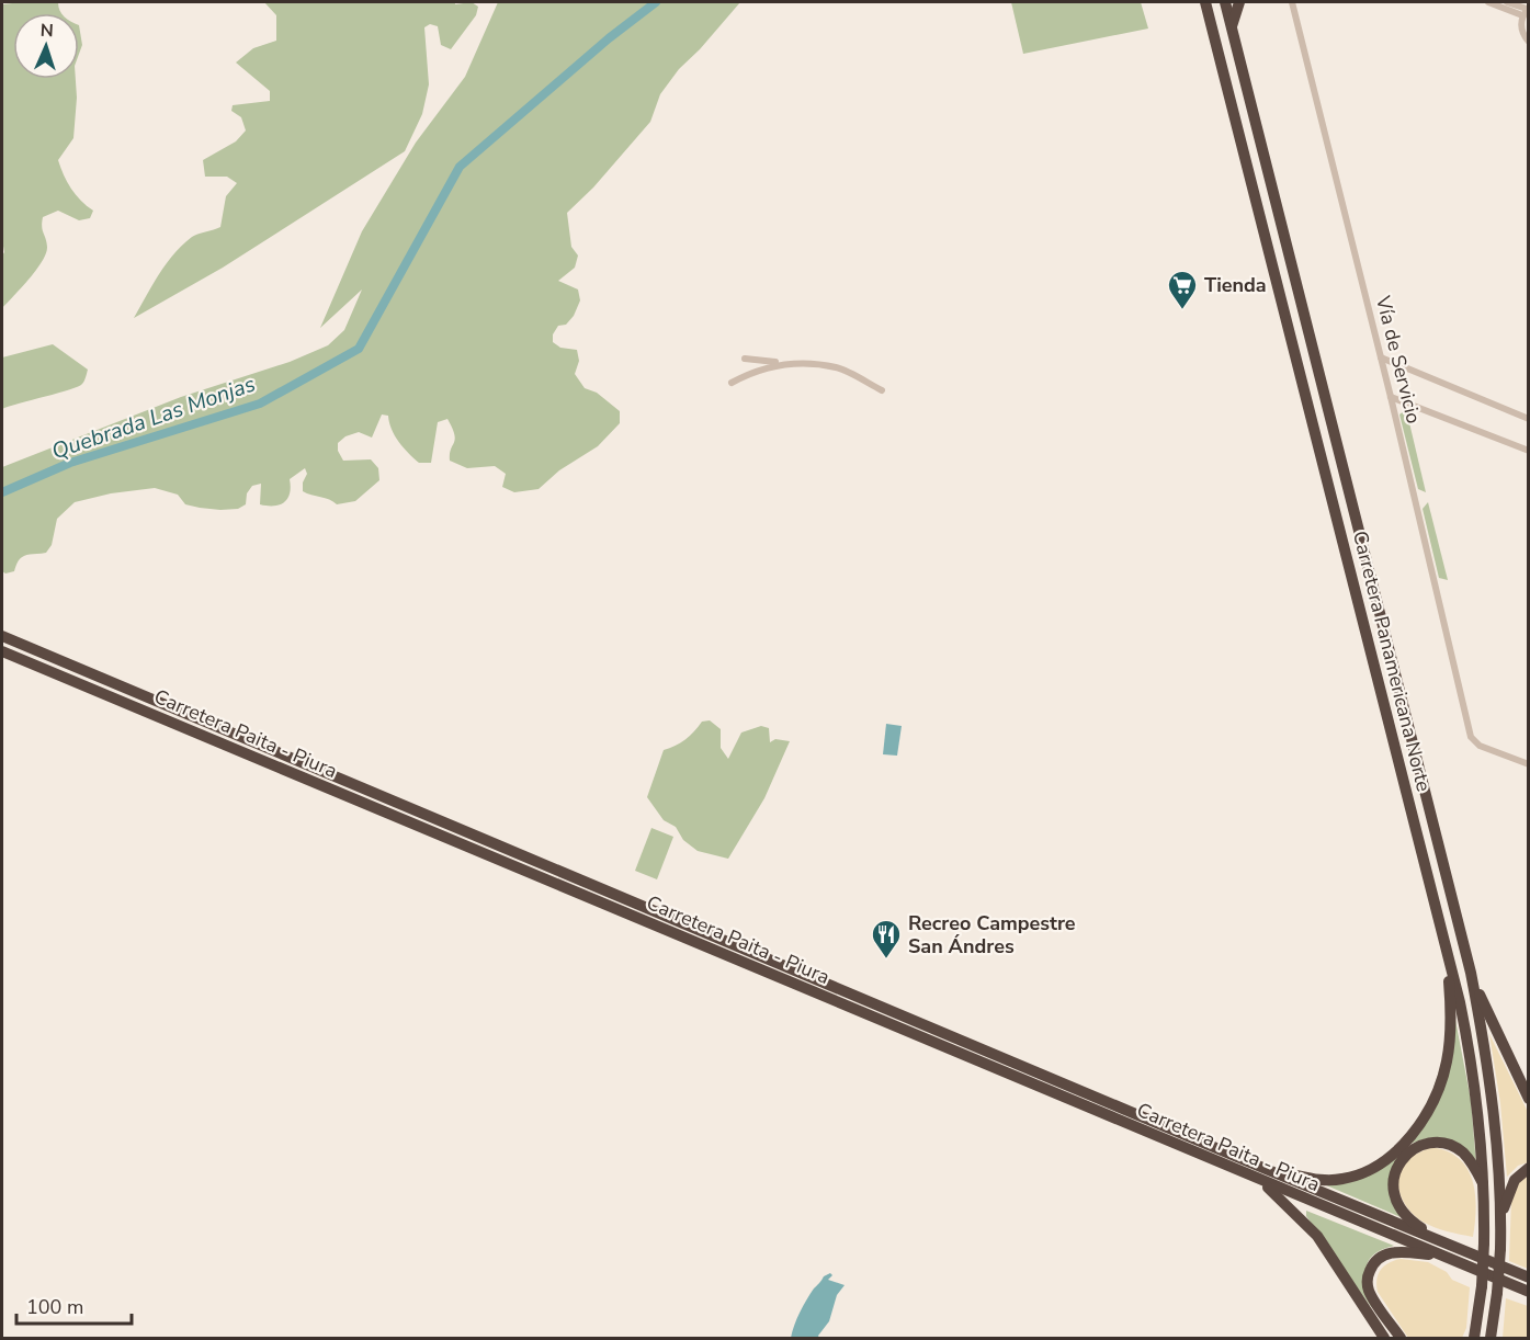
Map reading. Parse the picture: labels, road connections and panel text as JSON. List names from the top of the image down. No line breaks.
{"streets":{"highway":["Carretera Panamericana Norte","Carretera Paita - Piura"],"street":["Vía de Servicio"]},"water":["Quebrada Las Monjas"],"places":{"supermarket":["Tienda"],"restaurant":["Recreo Campestre San Ándres"]},"scale_bar":"100 m","north":"top"}
